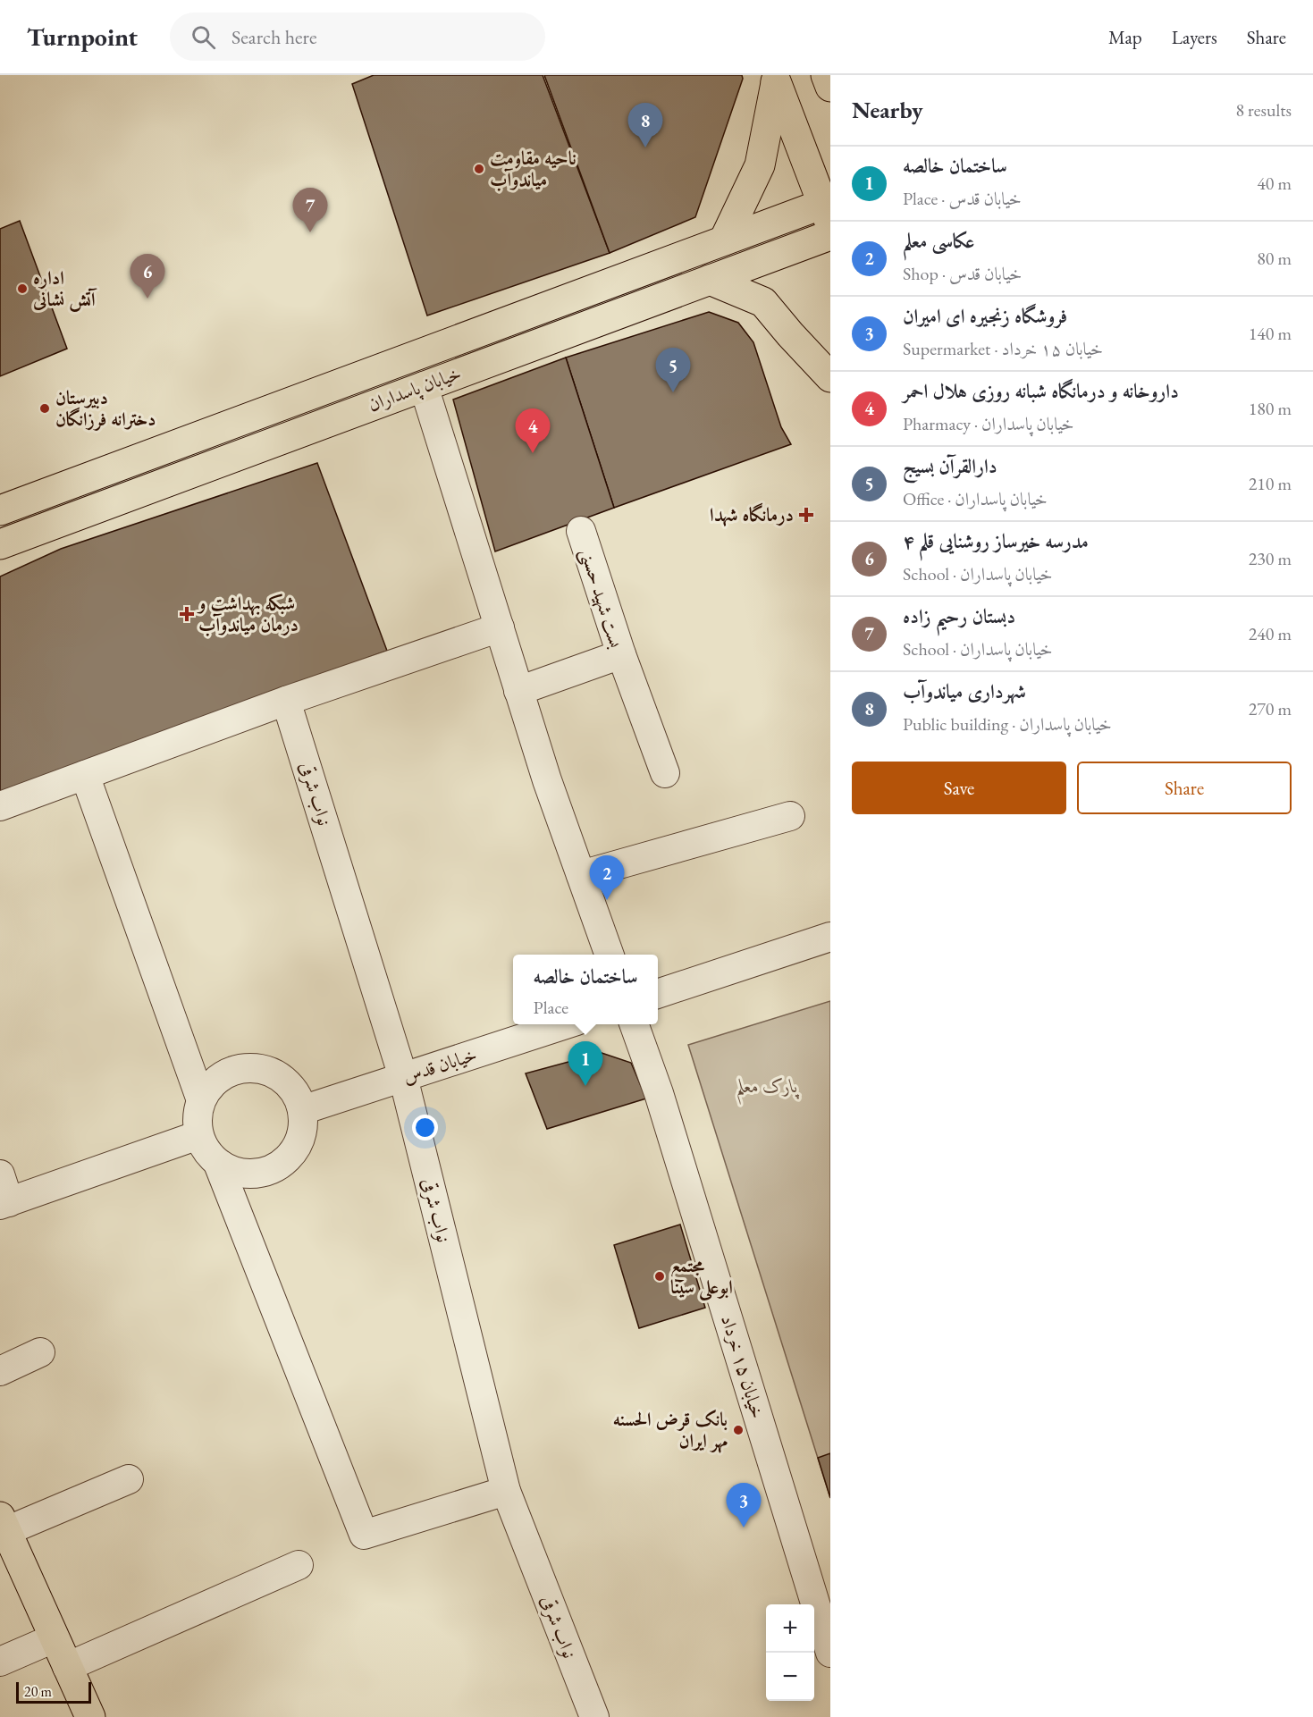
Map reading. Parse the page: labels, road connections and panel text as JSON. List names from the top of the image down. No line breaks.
{"streets":{"main road":["خیابان پاسداران"],"street":["بست شهید حسنی","نواب شرقی","خیابان قدس","خیابان ۱۵ خرداد"]},"crossings":[["نواب شرقی","خیابان قدس"]],"parks":["پارک معلم"],"places":{"other":["ناحیه مقاومت میاندوآب","اداره آتش نشانی","دبیرستان دخترانه فرزانگان","مجتمع ابوعلی سینا","بانک قرض الحسنه مهر ایران"],"health":["درمانگاه شهدا","شبکه بهداشت و درمان میاندوآب"]},"scale_bar":"20 m","page":{"header":"Turnpoint","search":"Search here","nav":["Map","Layers","Share"],"heading":["Nearby","8 results"],"pins":["8","7","6","5","4","2","1","3"],"list":[{"mark":"1","name":"ساختمان خالصه","note":"Place · خیابان قدس","value":"40 m"},{"mark":"2","name":"عکاسی معلم","note":"Shop · خیابان قدس","value":"80 m"},{"mark":"3","name":"فروشگاه زنجیره ای امیران","note":"Supermarket · خیابان ۱۵ خرداد","value":"140 m"},{"mark":"4","name":"داروخانه و درمانگاه شبانه روزی هلال احمر","note":"Pharmacy · خیابان پاسداران","value":"180 m"},{"mark":"5","name":"دارالقرآن بسیج","note":"Office · خیابان پاسداران","value":"210 m"},{"mark":"6","name":"مدرسه خیرساز روشنایی قلم ۴","note":"School · خیابان پاسداران","value":"230 m"},{"mark":"7","name":"دبستان رحیم زاده","note":"School · خیابان پاسداران","value":"240 m"},{"mark":"8","name":"شهرداری میاندوآب","note":"Public building · خیابان پاسداران","value":"270 m"}],"buttons":["Save","Share"],"popup":["ساختمان خالصه","Place"],"map_buttons":["+","−"],"scale":"20 m"}}
